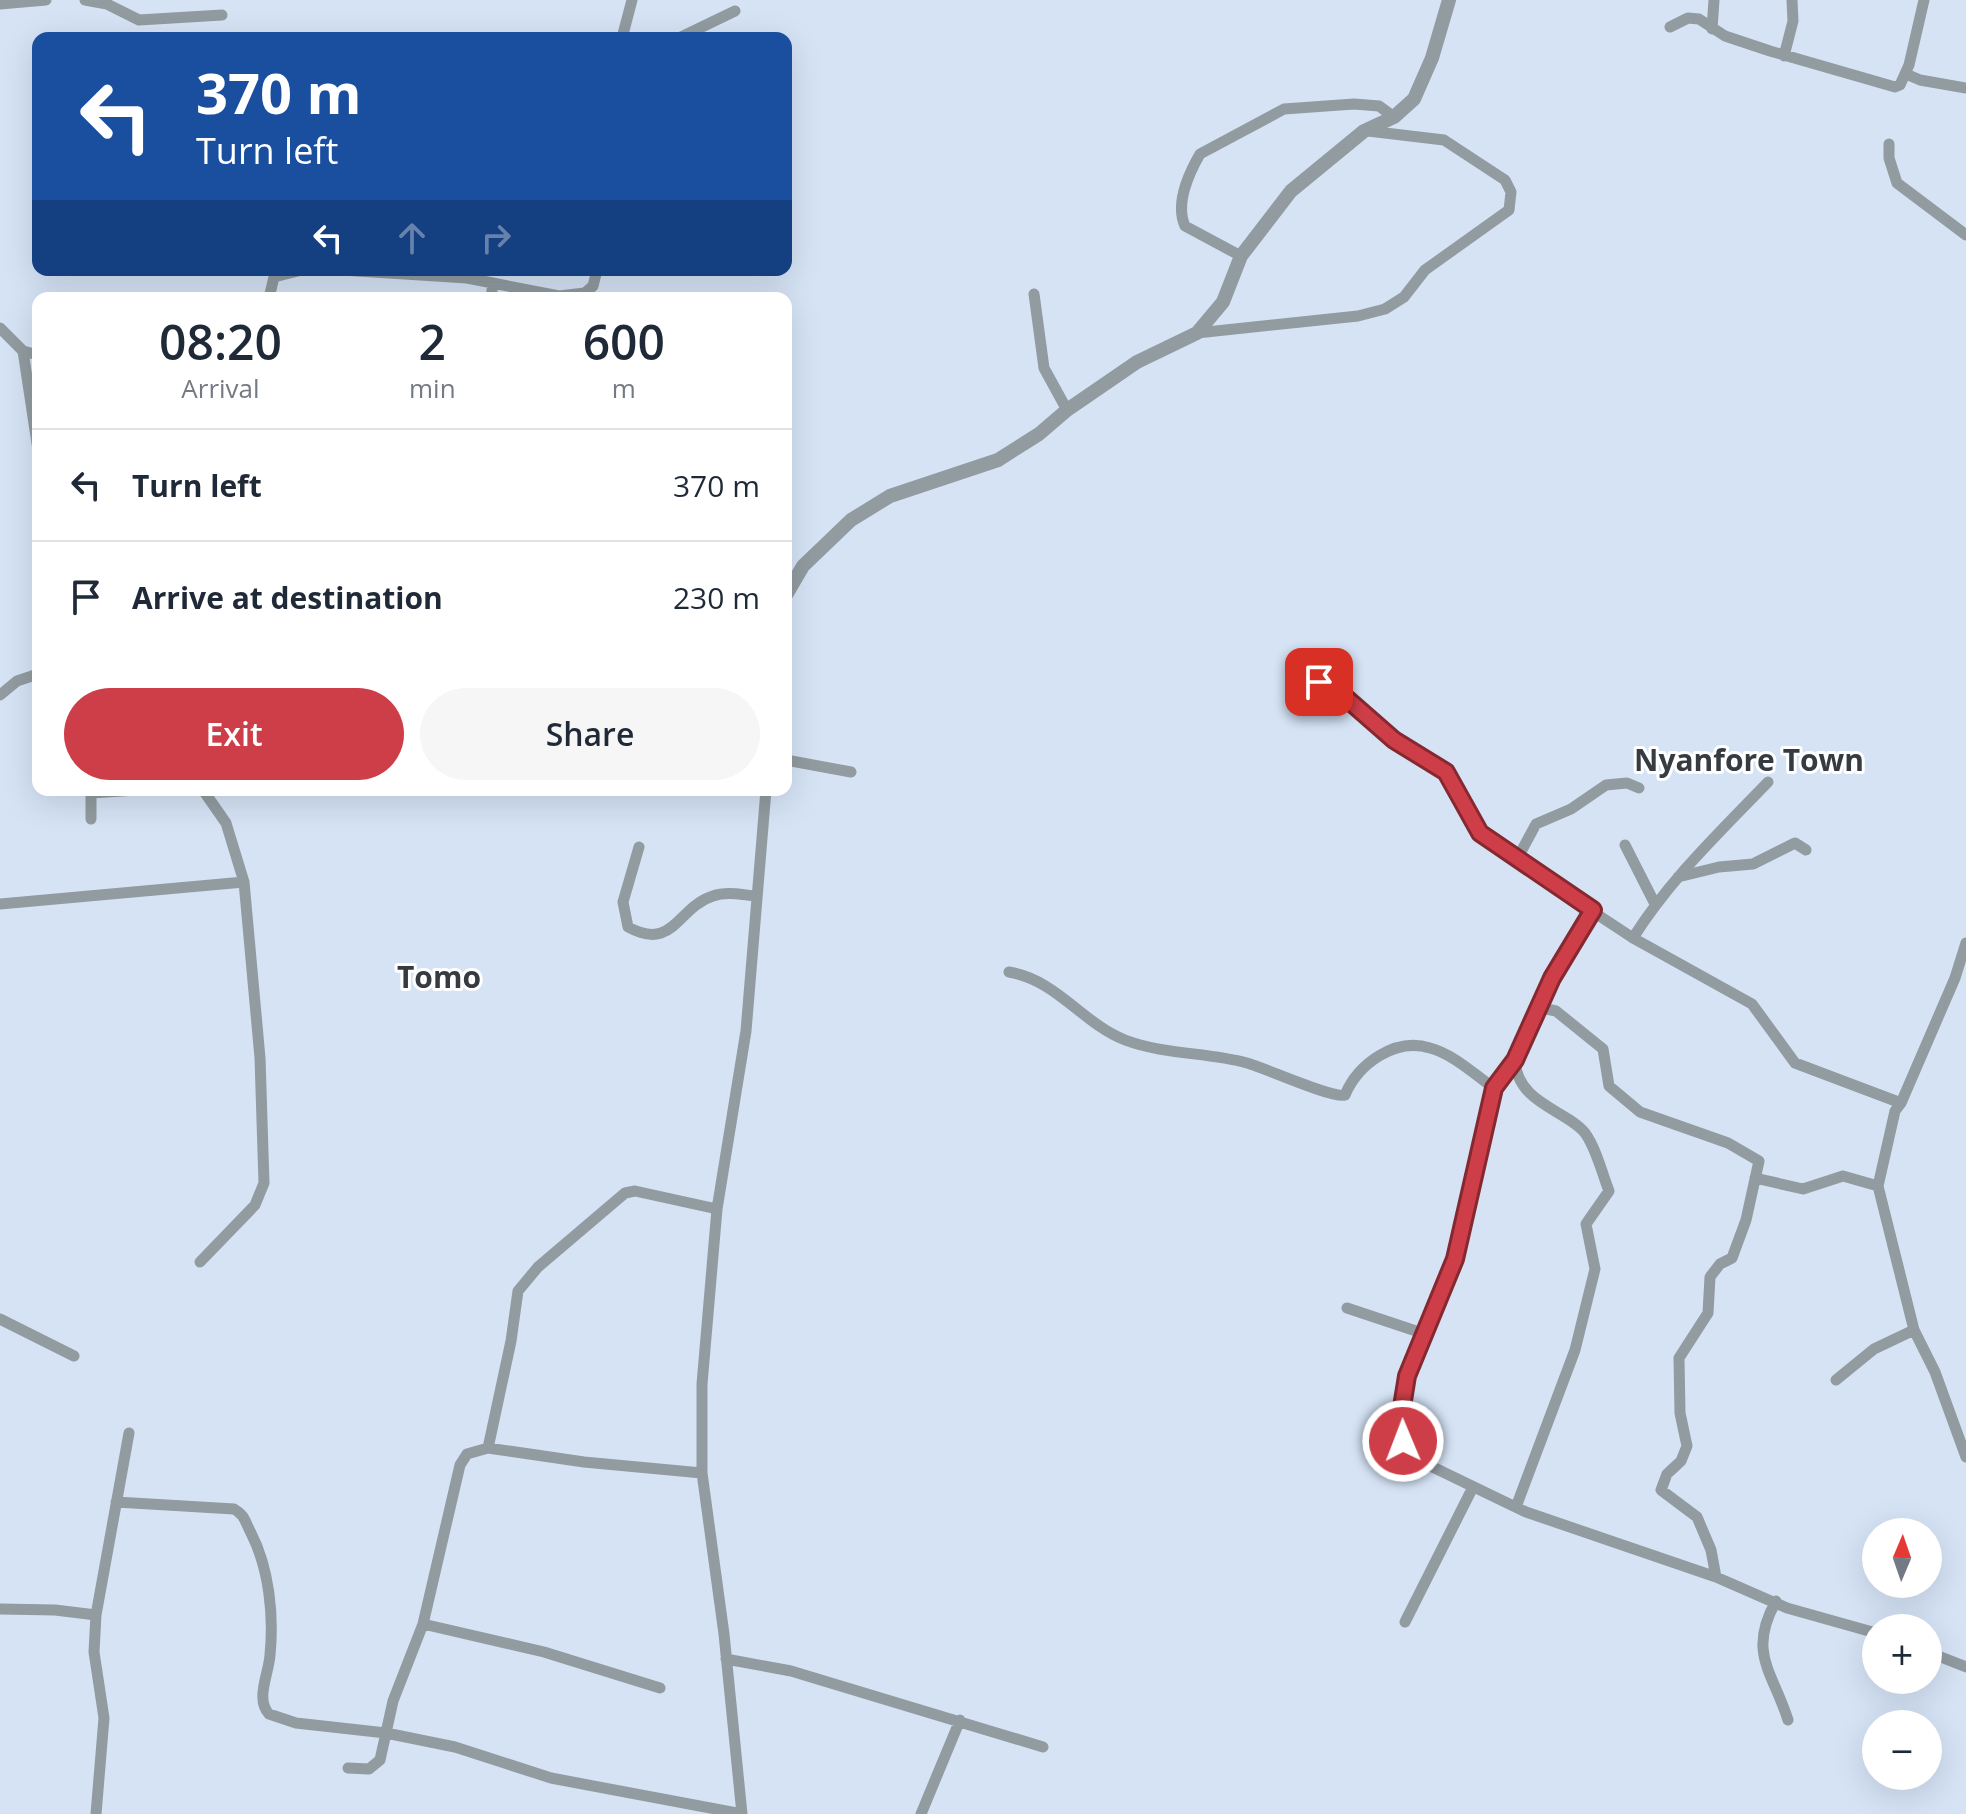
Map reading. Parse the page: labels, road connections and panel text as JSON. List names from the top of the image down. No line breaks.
{"districts":["Nyanfore Town","Tomo"],"north":"top","page":{"turn":["370 m","Turn left"],"eta":["08:20","Arrival","2","min","600","m"],"list":[{"name":"Turn left","value":"370 m"},{"name":"Arrive at destination","value":"230 m"}],"buttons":["Exit","Share"],"map_buttons":["+","−"]}}
